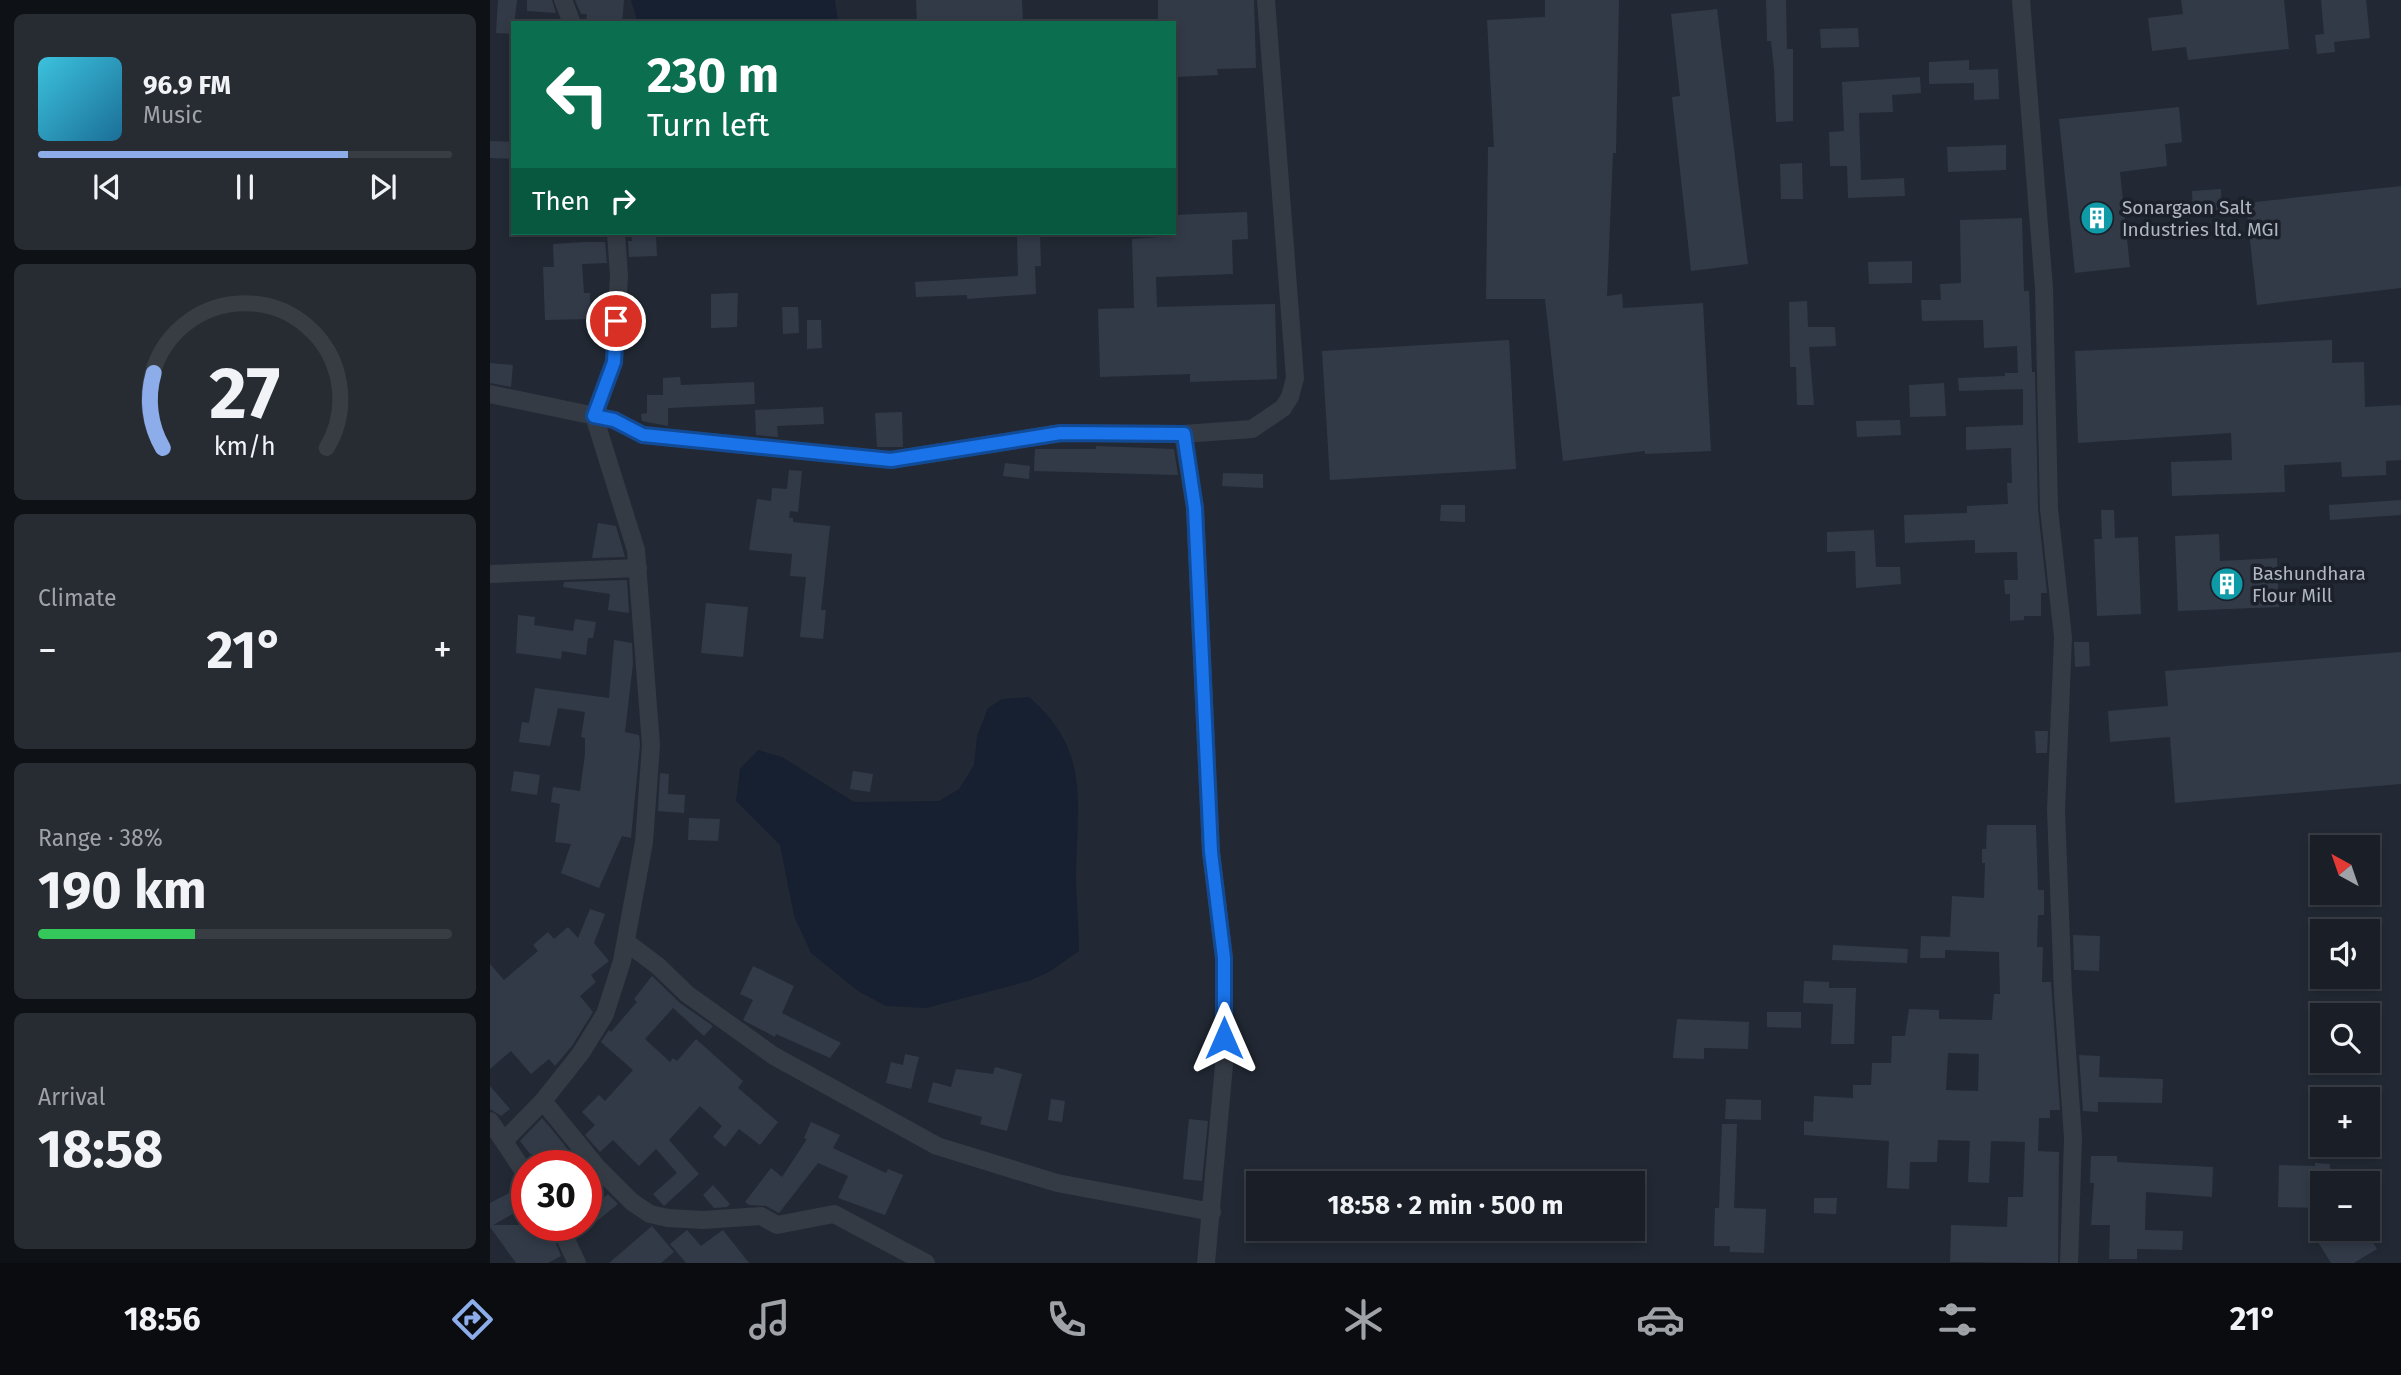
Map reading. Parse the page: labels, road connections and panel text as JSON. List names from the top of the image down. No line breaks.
{"places":{"building":["Sonargaon Salt Industries ltd. MGI","Bashundhara Flour Mill"]},"north":"top left","page":{"turn":["230 m","Turn left"],"song":["96.9 FM","Music"],"then":"Then","tile":["Climate",["Range · 38%","190 km"],["Arrival","18:58"]],"heat":["−","21°","+"],"map_buttons":["+","−"],"limit":"30","trip":"18:58 · 2 min · 500 m","tabs":["18:56","21°"],"gauge":["27","km/h"]}}
